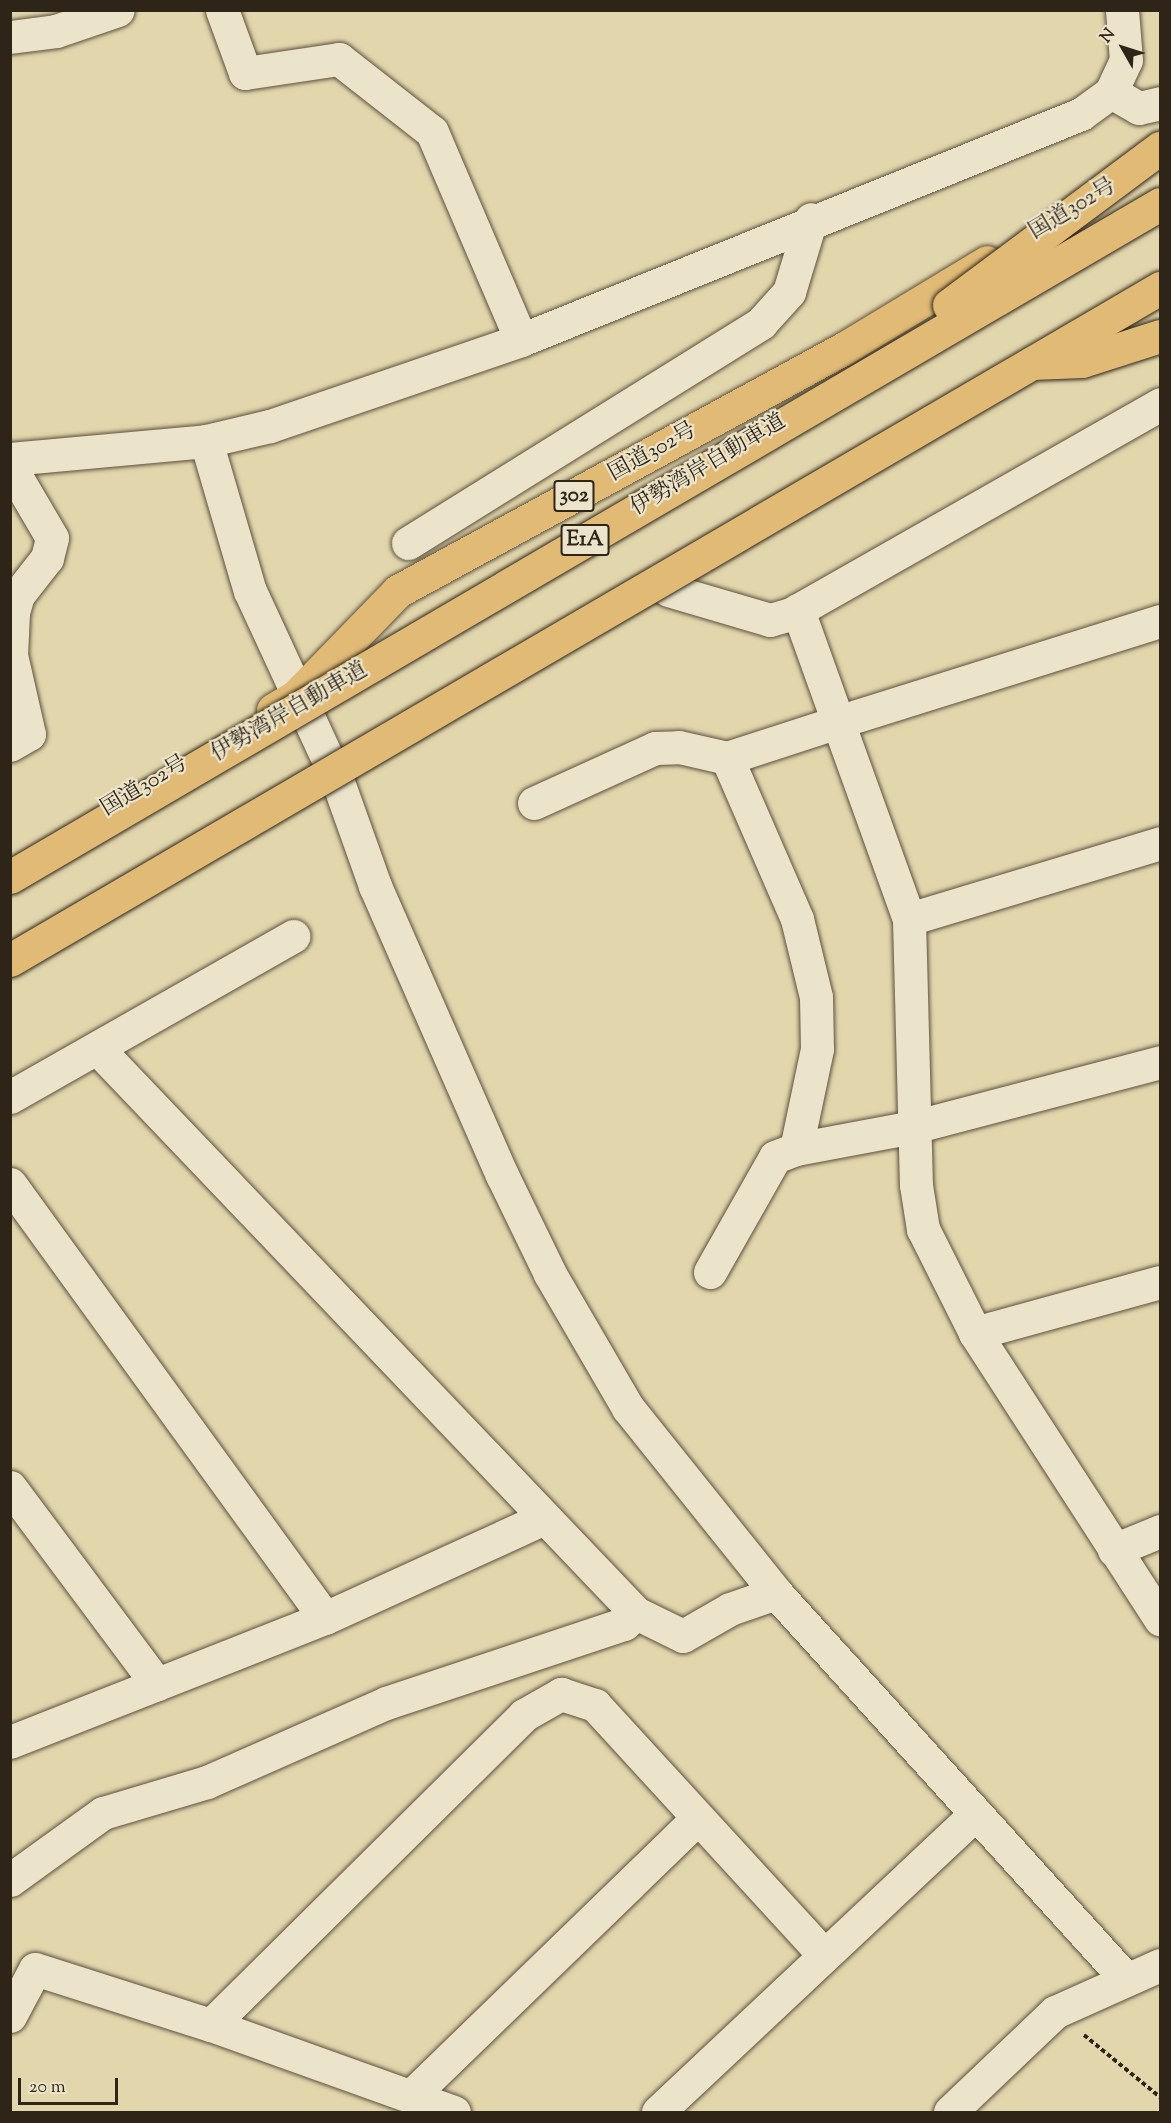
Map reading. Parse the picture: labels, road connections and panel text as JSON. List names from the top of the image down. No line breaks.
{"streets":{"highway":["国道302号","伊勢湾岸自動車道","302","E1A"]},"scale_bar":"20 m","north":"top left"}
